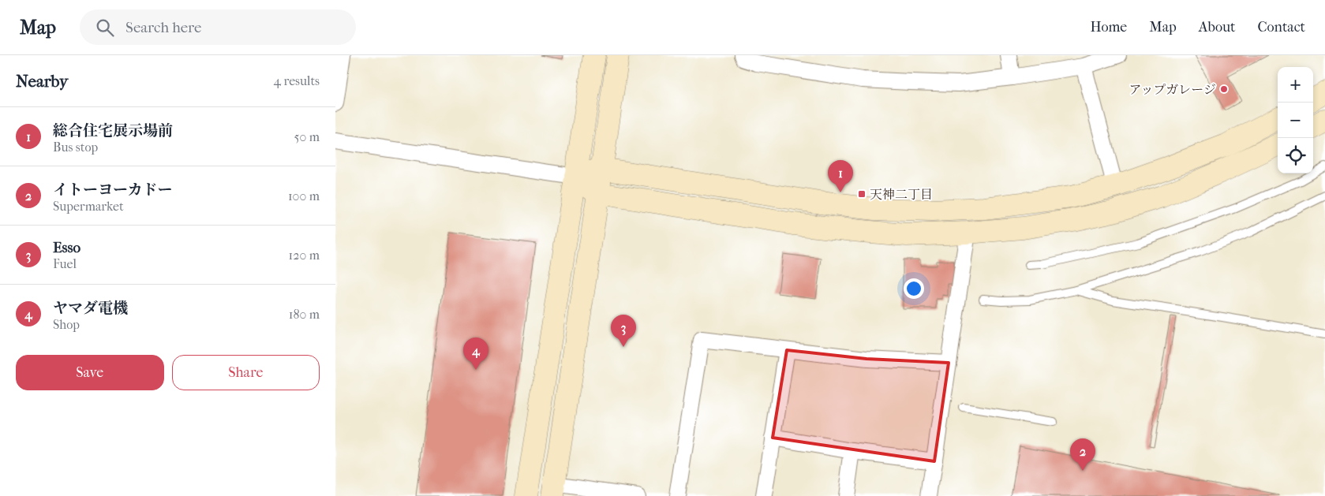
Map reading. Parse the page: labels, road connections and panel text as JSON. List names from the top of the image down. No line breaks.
{"places":{"other":["アップガレージ"],"transit":["天神二丁目"]},"page":{"header":"Map","search":"Search here","nav":["Home","Map","About","Contact"],"heading":["Nearby","4 results"],"map_buttons":["+","−"],"list":[{"mark":"1","name":"総合住宅展示場前","note":"Bus stop","value":"50 m"},{"mark":"2","name":"イトーヨーカドー","note":"Supermarket","value":"100 m"},{"mark":"3","name":"Esso","note":"Fuel","value":"120 m"},{"mark":"4","name":"ヤマダ電機","note":"Shop","value":"180 m"}],"pins":["1","3","4","2"],"buttons":["Save","Share"]}}
